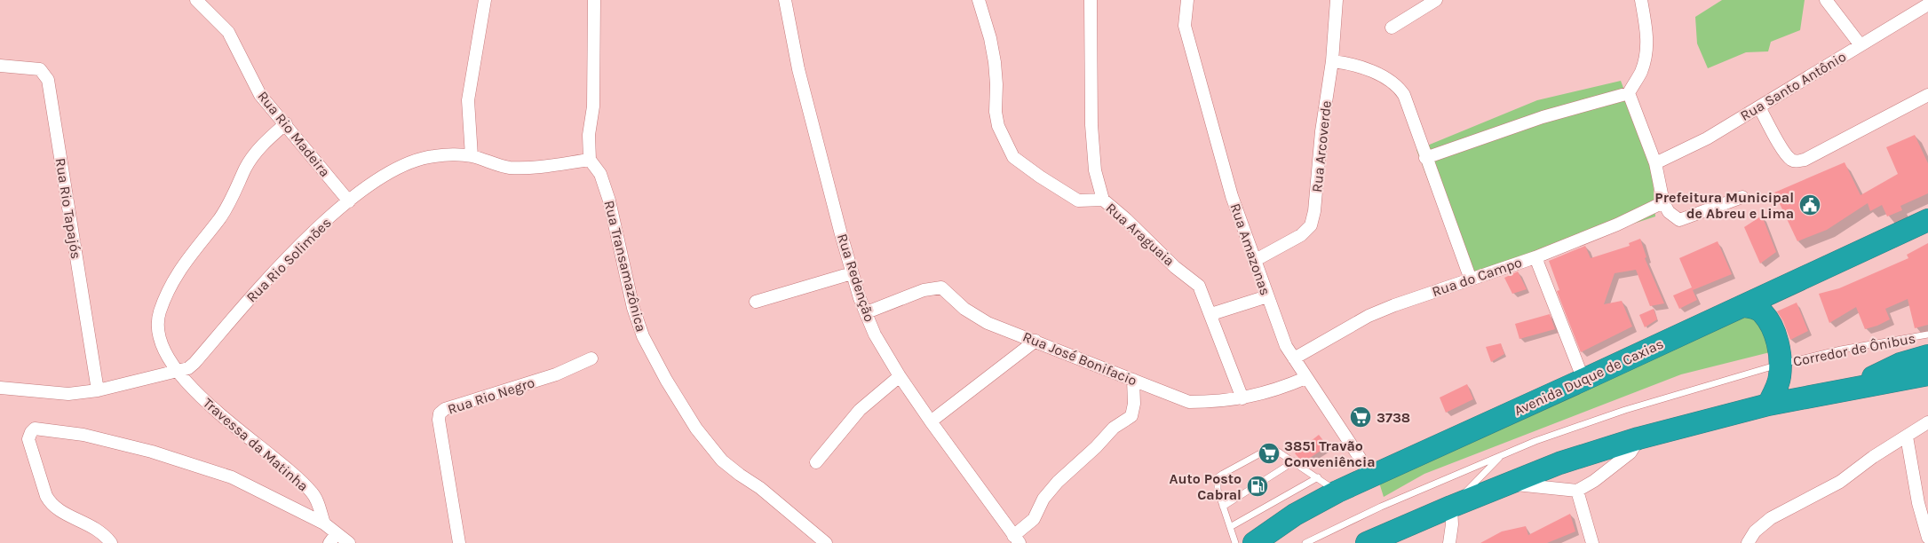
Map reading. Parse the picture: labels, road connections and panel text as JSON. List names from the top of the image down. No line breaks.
{"streets":{"highway":["Avenida Duque de Caxias"],"street":["Rua Santo Antônio","Rua Rio Madeira","Rua Arcoverde","Rua Rio Tapajós","Rua Araguaia","Rua Amazonas","Rua Rio Solimões","Rua Transamazônica","Rua do Campo","Rua Redenção","Rua José Bonifacio","Rua Rio Negro","Travessa da Matinha"],"lane":["Corredor de Ônibus"]},"crossings":[["Rua Rio Madeira","Rua Rio Solimões"],["Rua Rio Madeira","Travessa da Matinha"],["Rua Arcoverde","Rua Amazonas"],["Rua Rio Tapajós","Rua Rio Solimões"],["Rua Araguaia","Rua José Bonifacio"],["Rua Amazonas","Rua do Campo"],["Rua Amazonas","Rua José Bonifacio"],["Rua Amazonas","Avenida Duque de Caxias"],["Rua Rio Solimões","Rua Transamazônica"],["Rua Rio Solimões","Travessa da Matinha"],["Rua Redenção","Rua José Bonifacio"]],"places":{"public building":["Prefeitura Municipal de Abreu e Lima"],"supermarket":["3738","3851 Travão Conveniência"],"fuel station":["Auto Posto Cabral"]}}
